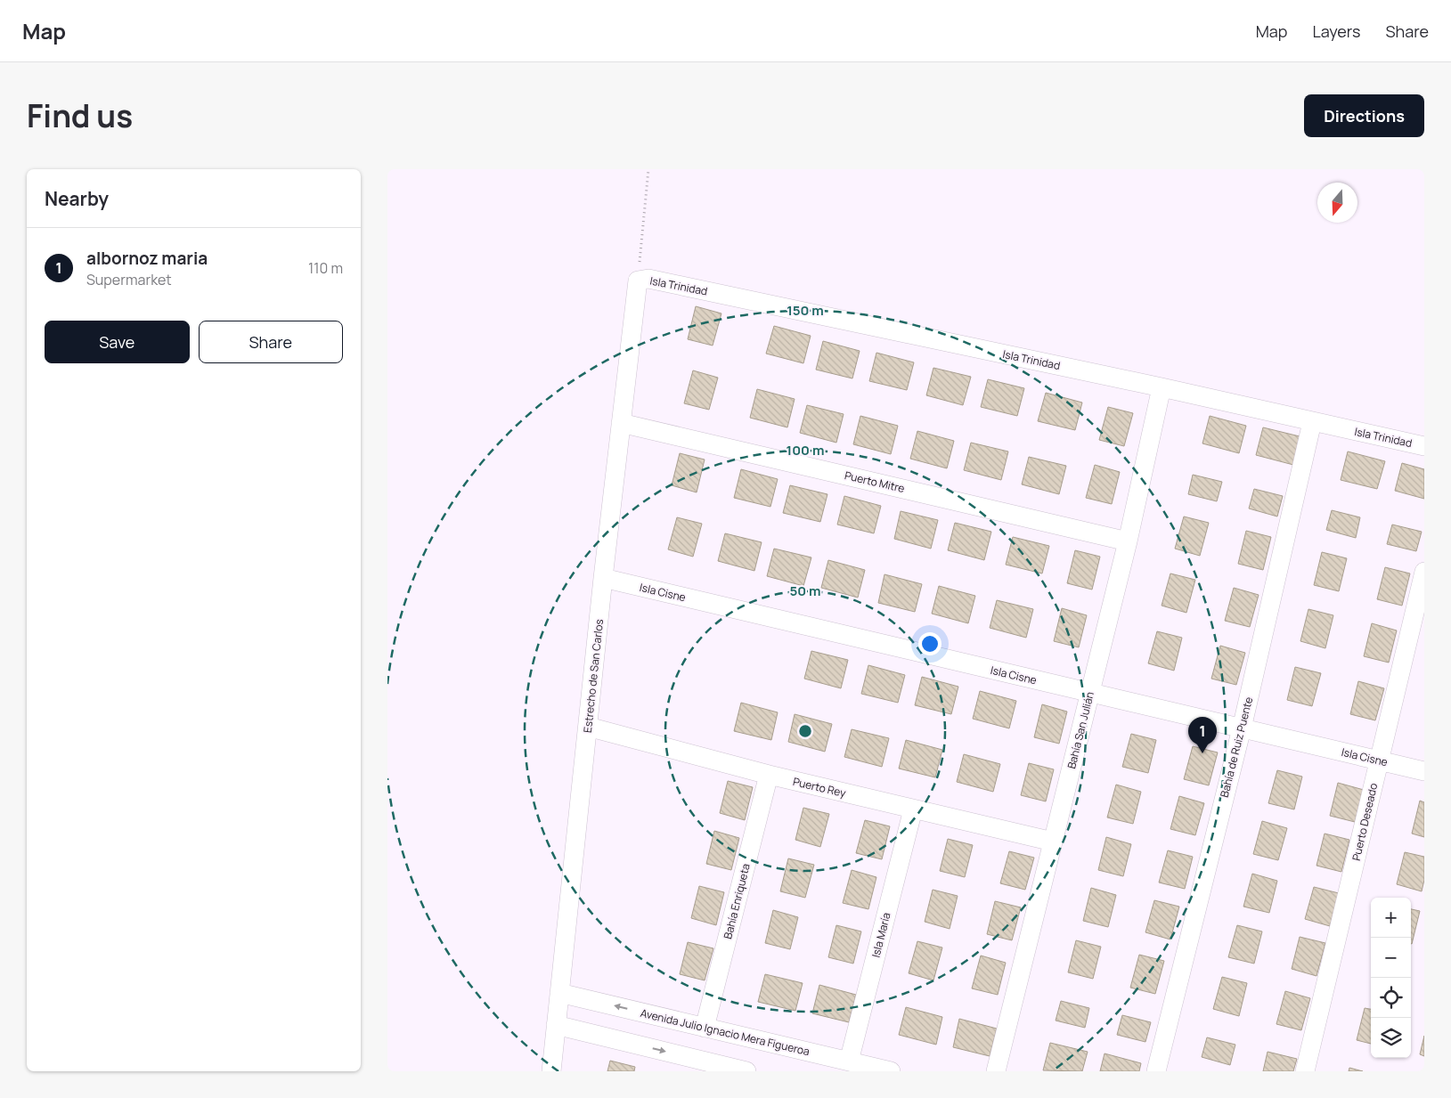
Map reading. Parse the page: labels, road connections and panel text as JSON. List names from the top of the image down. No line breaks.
{"streets":{"street":["Isla Trinidad","Puerto Mitre","Isla Cisne","Estrecho de San Carlos","Bahía San Julián","Bahía de Ruiz Puente","Puerto Rey","Puerto Deseado","Bahía Enriqueta","Isla María","Avenida Julio Ignacio Mera Figueroa"]},"crossings":[["Isla Trinidad","Estrecho de San Carlos"],["Isla Trinidad","Bahía San Julián"],["Isla Trinidad","Bahía de Ruiz Puente"],["Puerto Mitre","Estrecho de San Carlos"],["Puerto Mitre","Bahía San Julián"],["Isla Cisne","Estrecho de San Carlos"],["Isla Cisne","Bahía San Julián"],["Isla Cisne","Bahía de Ruiz Puente"],["Isla Cisne","Puerto Deseado"],["Estrecho de San Carlos","Puerto Rey"],["Estrecho de San Carlos","Avenida Julio Ignacio Mera Figueroa"],["Bahía San Julián","Puerto Rey"],["Puerto Rey","Bahía Enriqueta"],["Puerto Rey","Isla María"],["Bahía Enriqueta","Avenida Julio Ignacio Mera Figueroa"],["Isla María","Avenida Julio Ignacio Mera Figueroa"]],"north":"bottom","page":{"header":"Map","nav":["Map","Layers","Share"],"title":"Find us","buttons":["Directions",["Save","Share"]],"heading":"Nearby","list":[{"mark":"1","name":"albornoz maria","note":"Supermarket","value":"110 m"}],"pins":"1","map_buttons":["+","−"]},"rings":["150 m","100 m","50 m"]}
